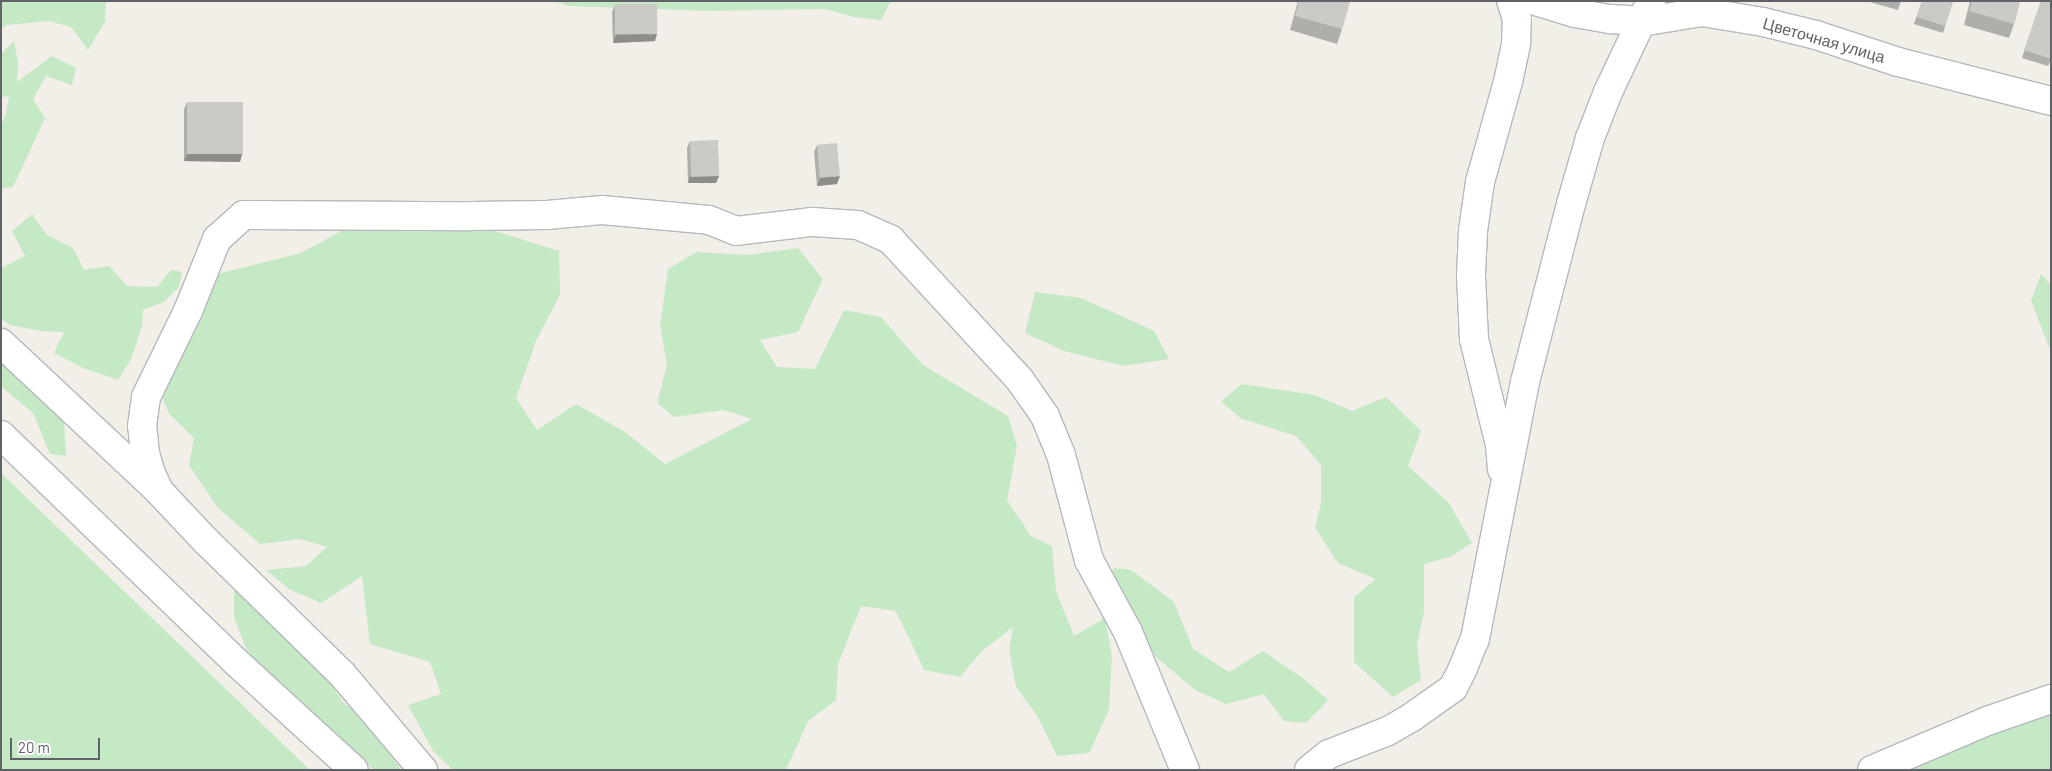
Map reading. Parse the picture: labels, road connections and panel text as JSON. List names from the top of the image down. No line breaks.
{"streets":{"street":["Цветочная улица"]},"scale_bar":"20 m"}
